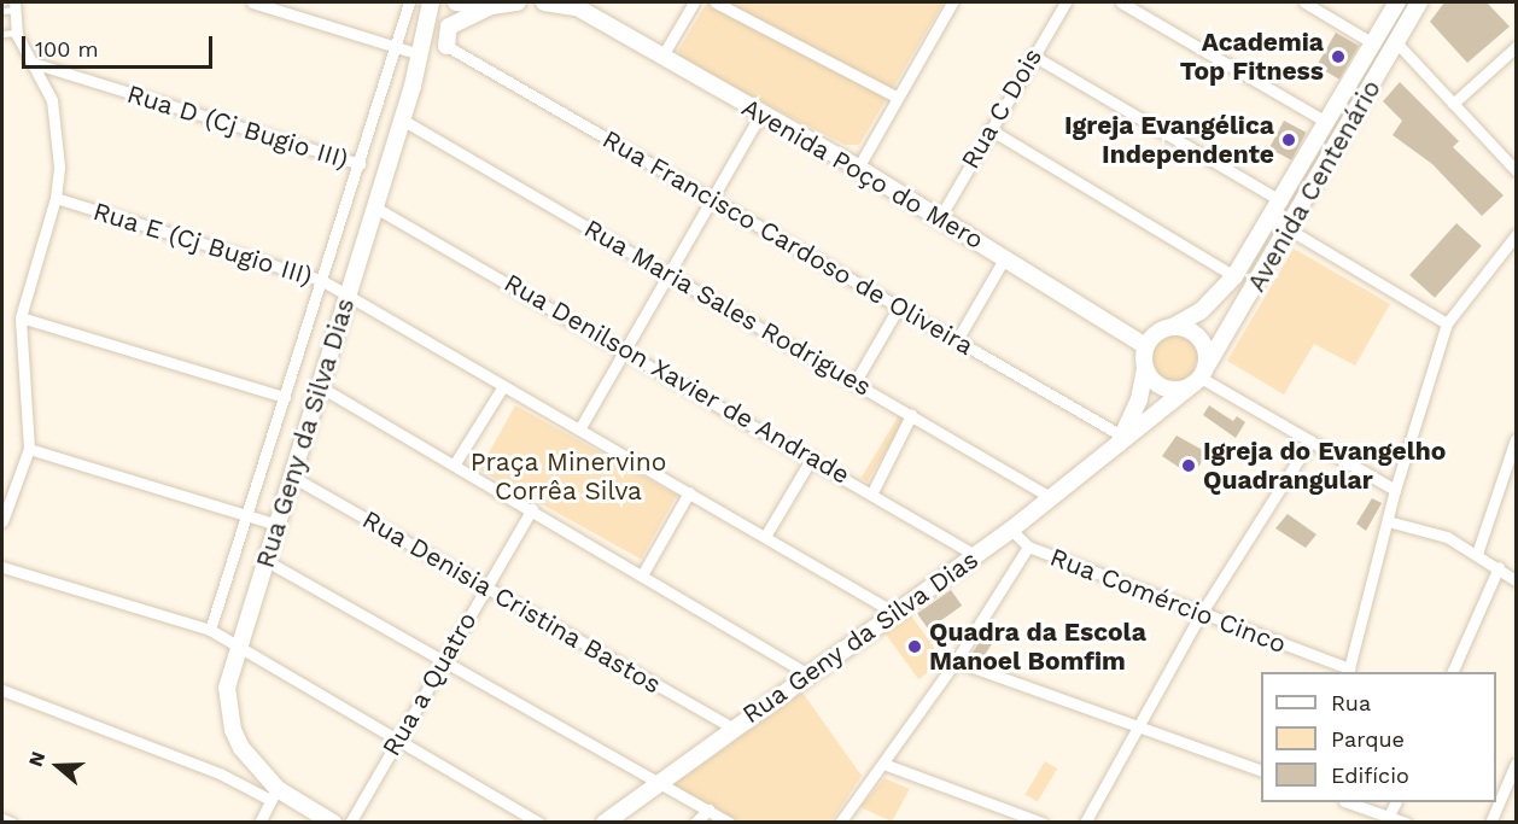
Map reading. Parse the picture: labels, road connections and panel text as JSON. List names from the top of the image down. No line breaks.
{"streets":{"main road":["Avenida Poço do Mero","Avenida Centenário","Rua Geny da Silva Dias"],"street":["Rua C Dois","Rua D (Cj Bugio III)","Rua Francisco Cardoso de Oliveira","Rua E (Cj Bugio III)","Rua Maria Sales Rodrigues","Rua Denilson Xavier de Andrade","Rua Comércio Cinco","Rua Denisia Cristina Bastos","Rua a Quatro"]},"crossings":[["Rua C Dois","Avenida Poço do Mero"],["Avenida Poço do Mero","Avenida Centenário"],["Avenida Poço do Mero","Rua Geny da Silva Dias"],["Avenida Centenário","Rua Geny da Silva Dias"],["Rua Francisco Cardoso de Oliveira","Rua Geny da Silva Dias"],["Rua E (Cj Bugio III)","Rua Geny da Silva Dias"],["Rua Maria Sales Rodrigues","Rua Geny da Silva Dias"],["Rua Denilson Xavier de Andrade","Rua Geny da Silva Dias"],["Rua Geny da Silva Dias","Rua Denisia Cristina Bastos"],["Rua Denisia Cristina Bastos","Rua a Quatro"]],"parks":["Praça Minervino Corrêa Silva"],"places":["Academia Top Fitness","Igreja Evangélica Independente","Igreja do Evangelho Quadrangular","Quadra da Escola Manoel Bomfim"],"legend":["Rua","Parque","Edifício"],"scale_bar":"100 m","north":"left"}
